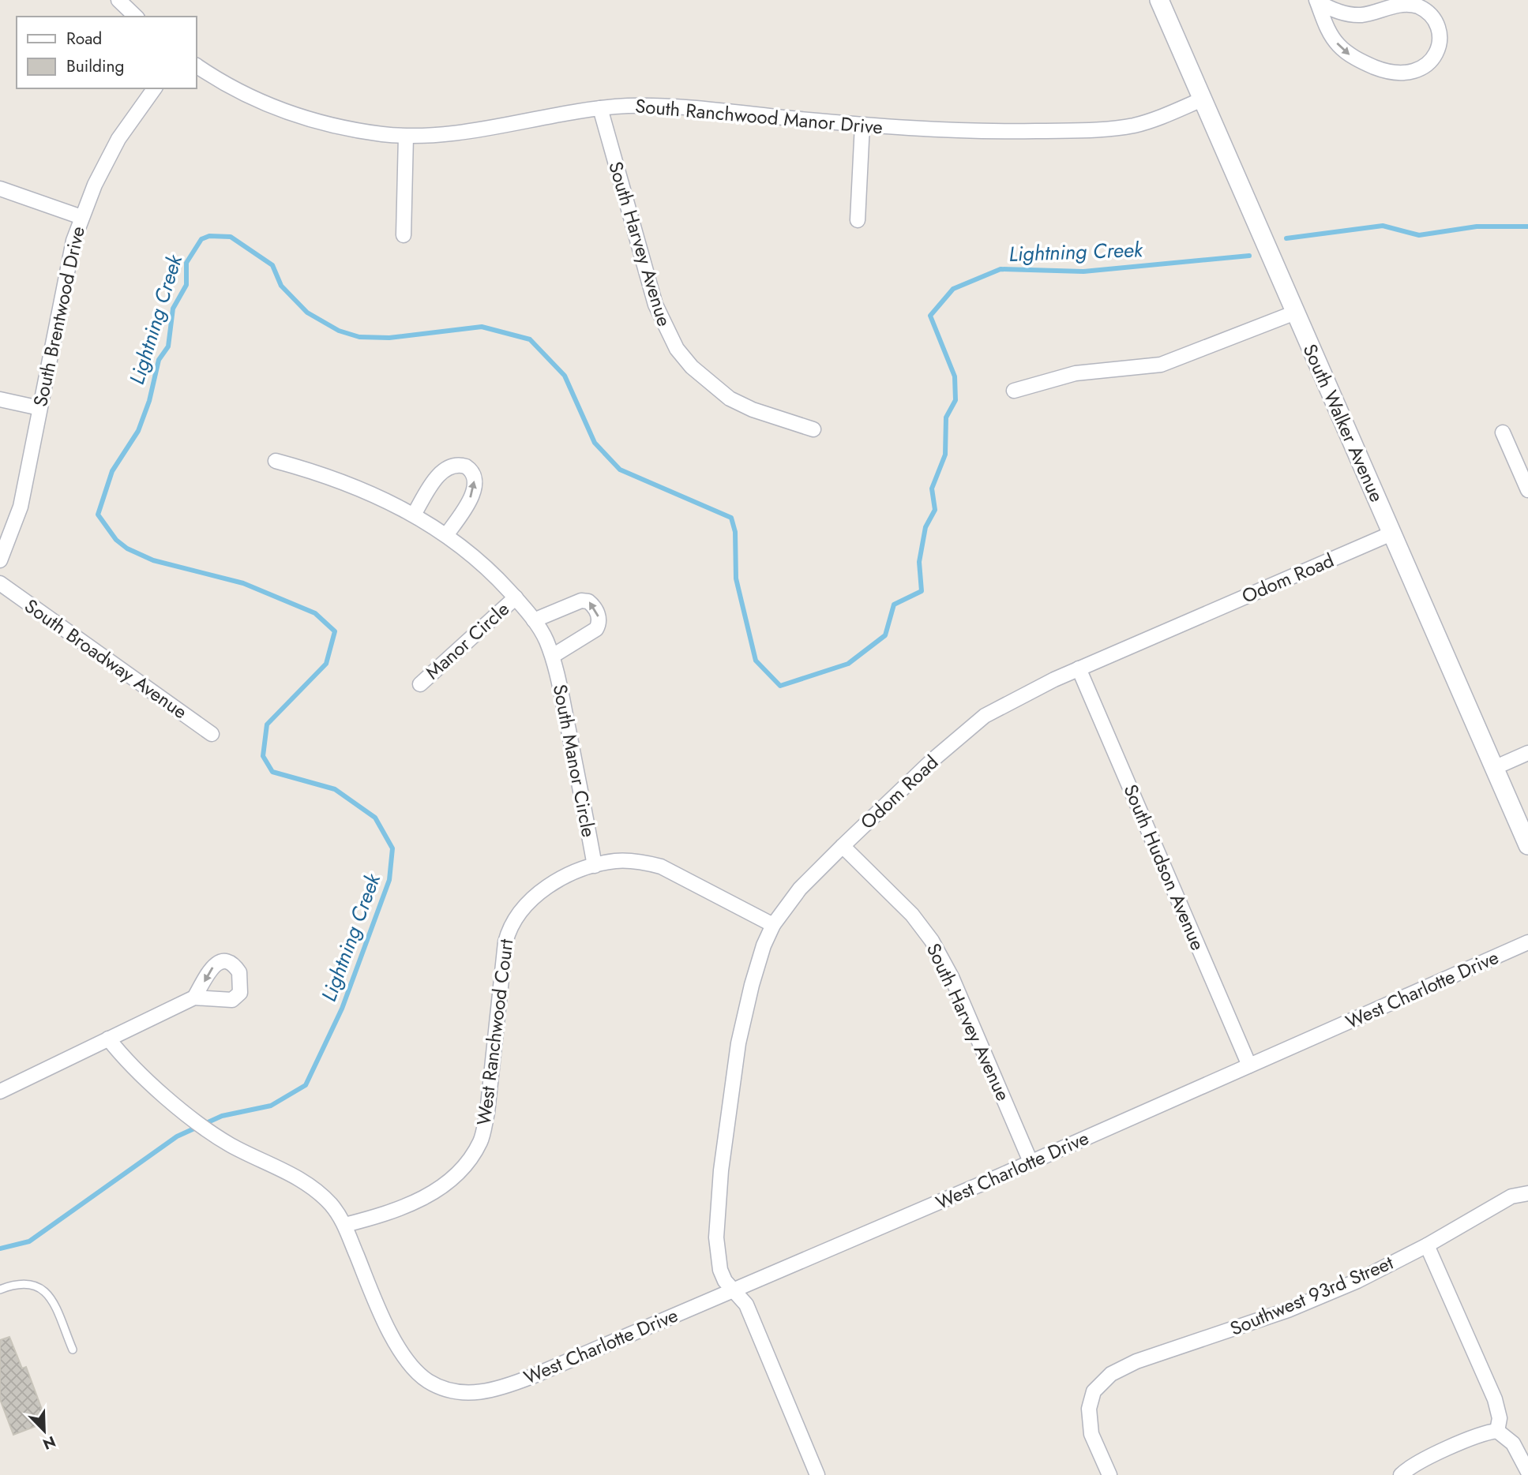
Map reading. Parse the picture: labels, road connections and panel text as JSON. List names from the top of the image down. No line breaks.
{"streets":{"main road":["South Walker Avenue"],"street":["South Ranchwood Manor Drive","South Harvey Avenue","South Brentwood Drive","Odom Road","Manor Circle","South Broadway Avenue","South Manor Circle","South Hudson Avenue","West Charlotte Drive","West Ranchwood Court","Southwest 93rd Street"]},"crossings":[["South Ranchwood Manor Drive","South Harvey Avenue"],["South Ranchwood Manor Drive","South Walker Avenue"],["South Harvey Avenue","Odom Road"],["South Harvey Avenue","West Charlotte Drive"],["South Walker Avenue","Odom Road"],["Odom Road","South Hudson Avenue"],["Odom Road","West Charlotte Drive"],["Odom Road","West Ranchwood Court"],["Manor Circle","South Manor Circle"],["South Manor Circle","West Ranchwood Court"],["South Hudson Avenue","West Charlotte Drive"],["West Charlotte Drive","West Ranchwood Court"]],"water":["Lightning Creek"],"legend":["Road","Building"],"north":"bottom right"}
